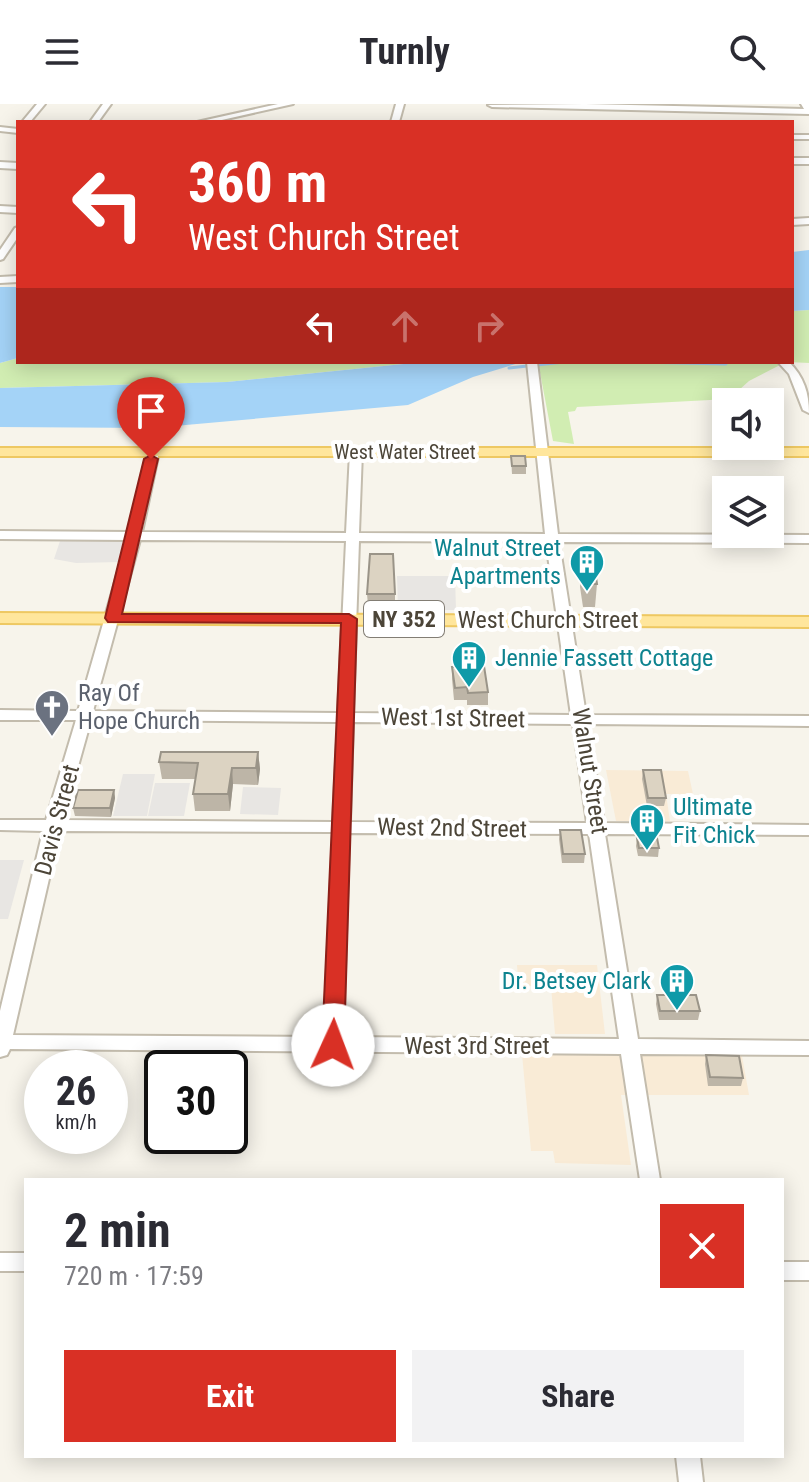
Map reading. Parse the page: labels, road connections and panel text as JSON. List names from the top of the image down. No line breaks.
{"streets":{"main road":["West Water Street","NY 352","West Church Street"],"street":["West 1st Street","Walnut Street","Davis Street","West 2nd Street","West 3rd Street"]},"crossings":[["West Water Street","Walnut Street"],["West Water Street","Davis Street"],["West Church Street","Walnut Street"],["West Church Street","Davis Street"],["West 1st Street","Walnut Street"],["West 1st Street","Davis Street"],["Walnut Street","West 2nd Street"],["Walnut Street","West 3rd Street"],["Davis Street","West 2nd Street"],["Davis Street","West 3rd Street"]],"places":{"building":["Walnut Street Apartments","Jennie Fassett Cottage","Ultimate Fit Chick","Dr. Betsey Clark"],"church":["Ray Of Hope Church"]},"page":{"header":"Turnly","turn":["360 m","West Church Street"],"speed":"26 km/h","limit":"30","heading":["2 min","720 m · 17:59"],"buttons":["Exit","Share"]}}
